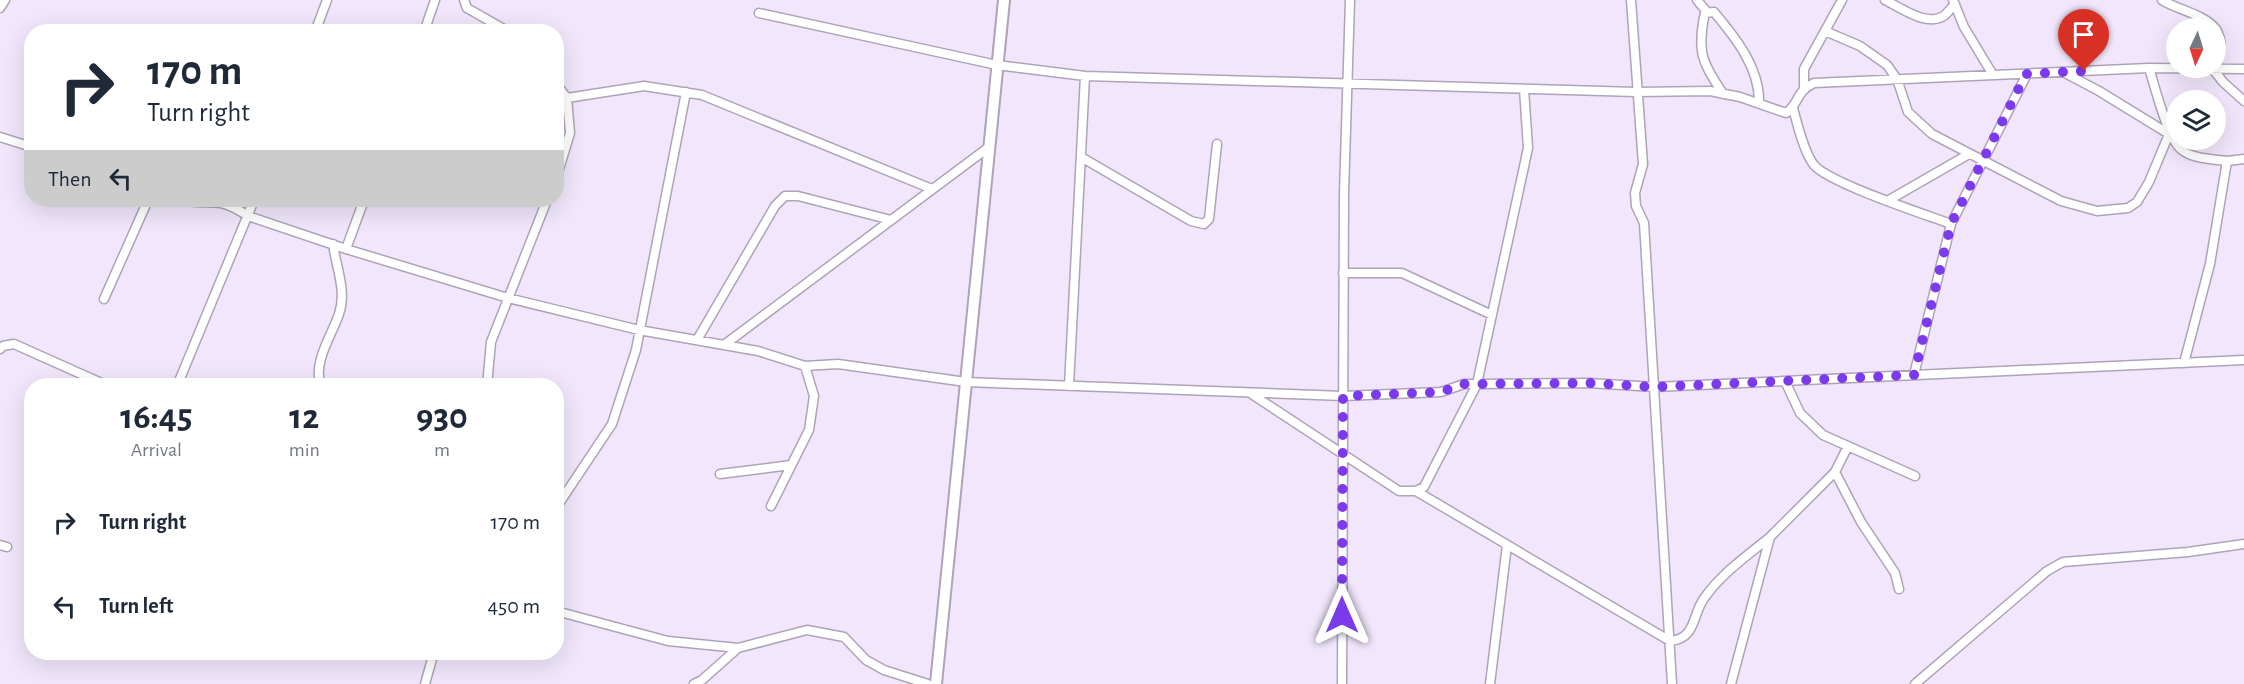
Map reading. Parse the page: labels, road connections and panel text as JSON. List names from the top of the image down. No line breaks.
{"north":"bottom","page":{"turn":["170 m","Turn right"],"then":"Then","eta":["16:45","Arrival","12","min","930","m"],"list":[{"name":"Turn right","value":"170 m"},{"name":"Turn left","value":"450 m"}]}}
